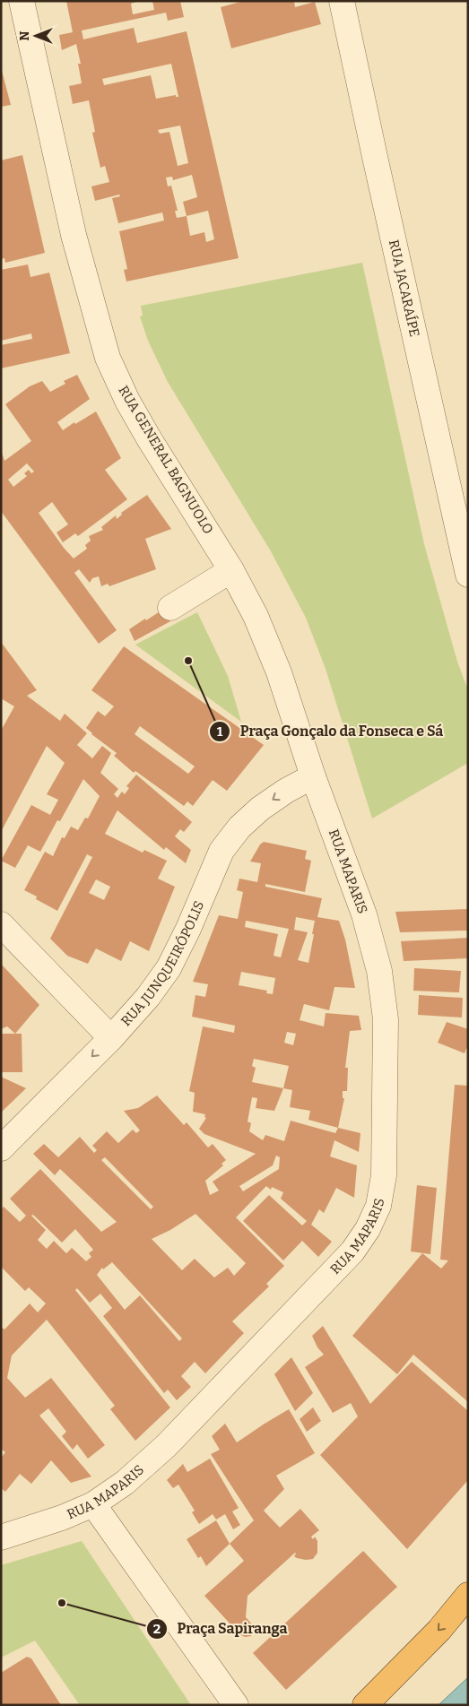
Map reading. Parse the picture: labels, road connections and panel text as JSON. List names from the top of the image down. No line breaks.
{"streets":{"street":["RUA JACARAÍPE","RUA GENERAL BAGNUOLO","RUA MAPARIS","RUA JUNQUEIRÓPOLIS"]},"crossings":[["RUA GENERAL BAGNUOLO","RUA MAPARIS"],["RUA GENERAL BAGNUOLO","RUA JUNQUEIRÓPOLIS"],["RUA MAPARIS","RUA JUNQUEIRÓPOLIS"]],"one_way":["RUA JUNQUEIRÓPOLIS"],"places":["Praça Gonçalo da Fonseca e Sá","Praça Sapiranga"],"north":"left"}
